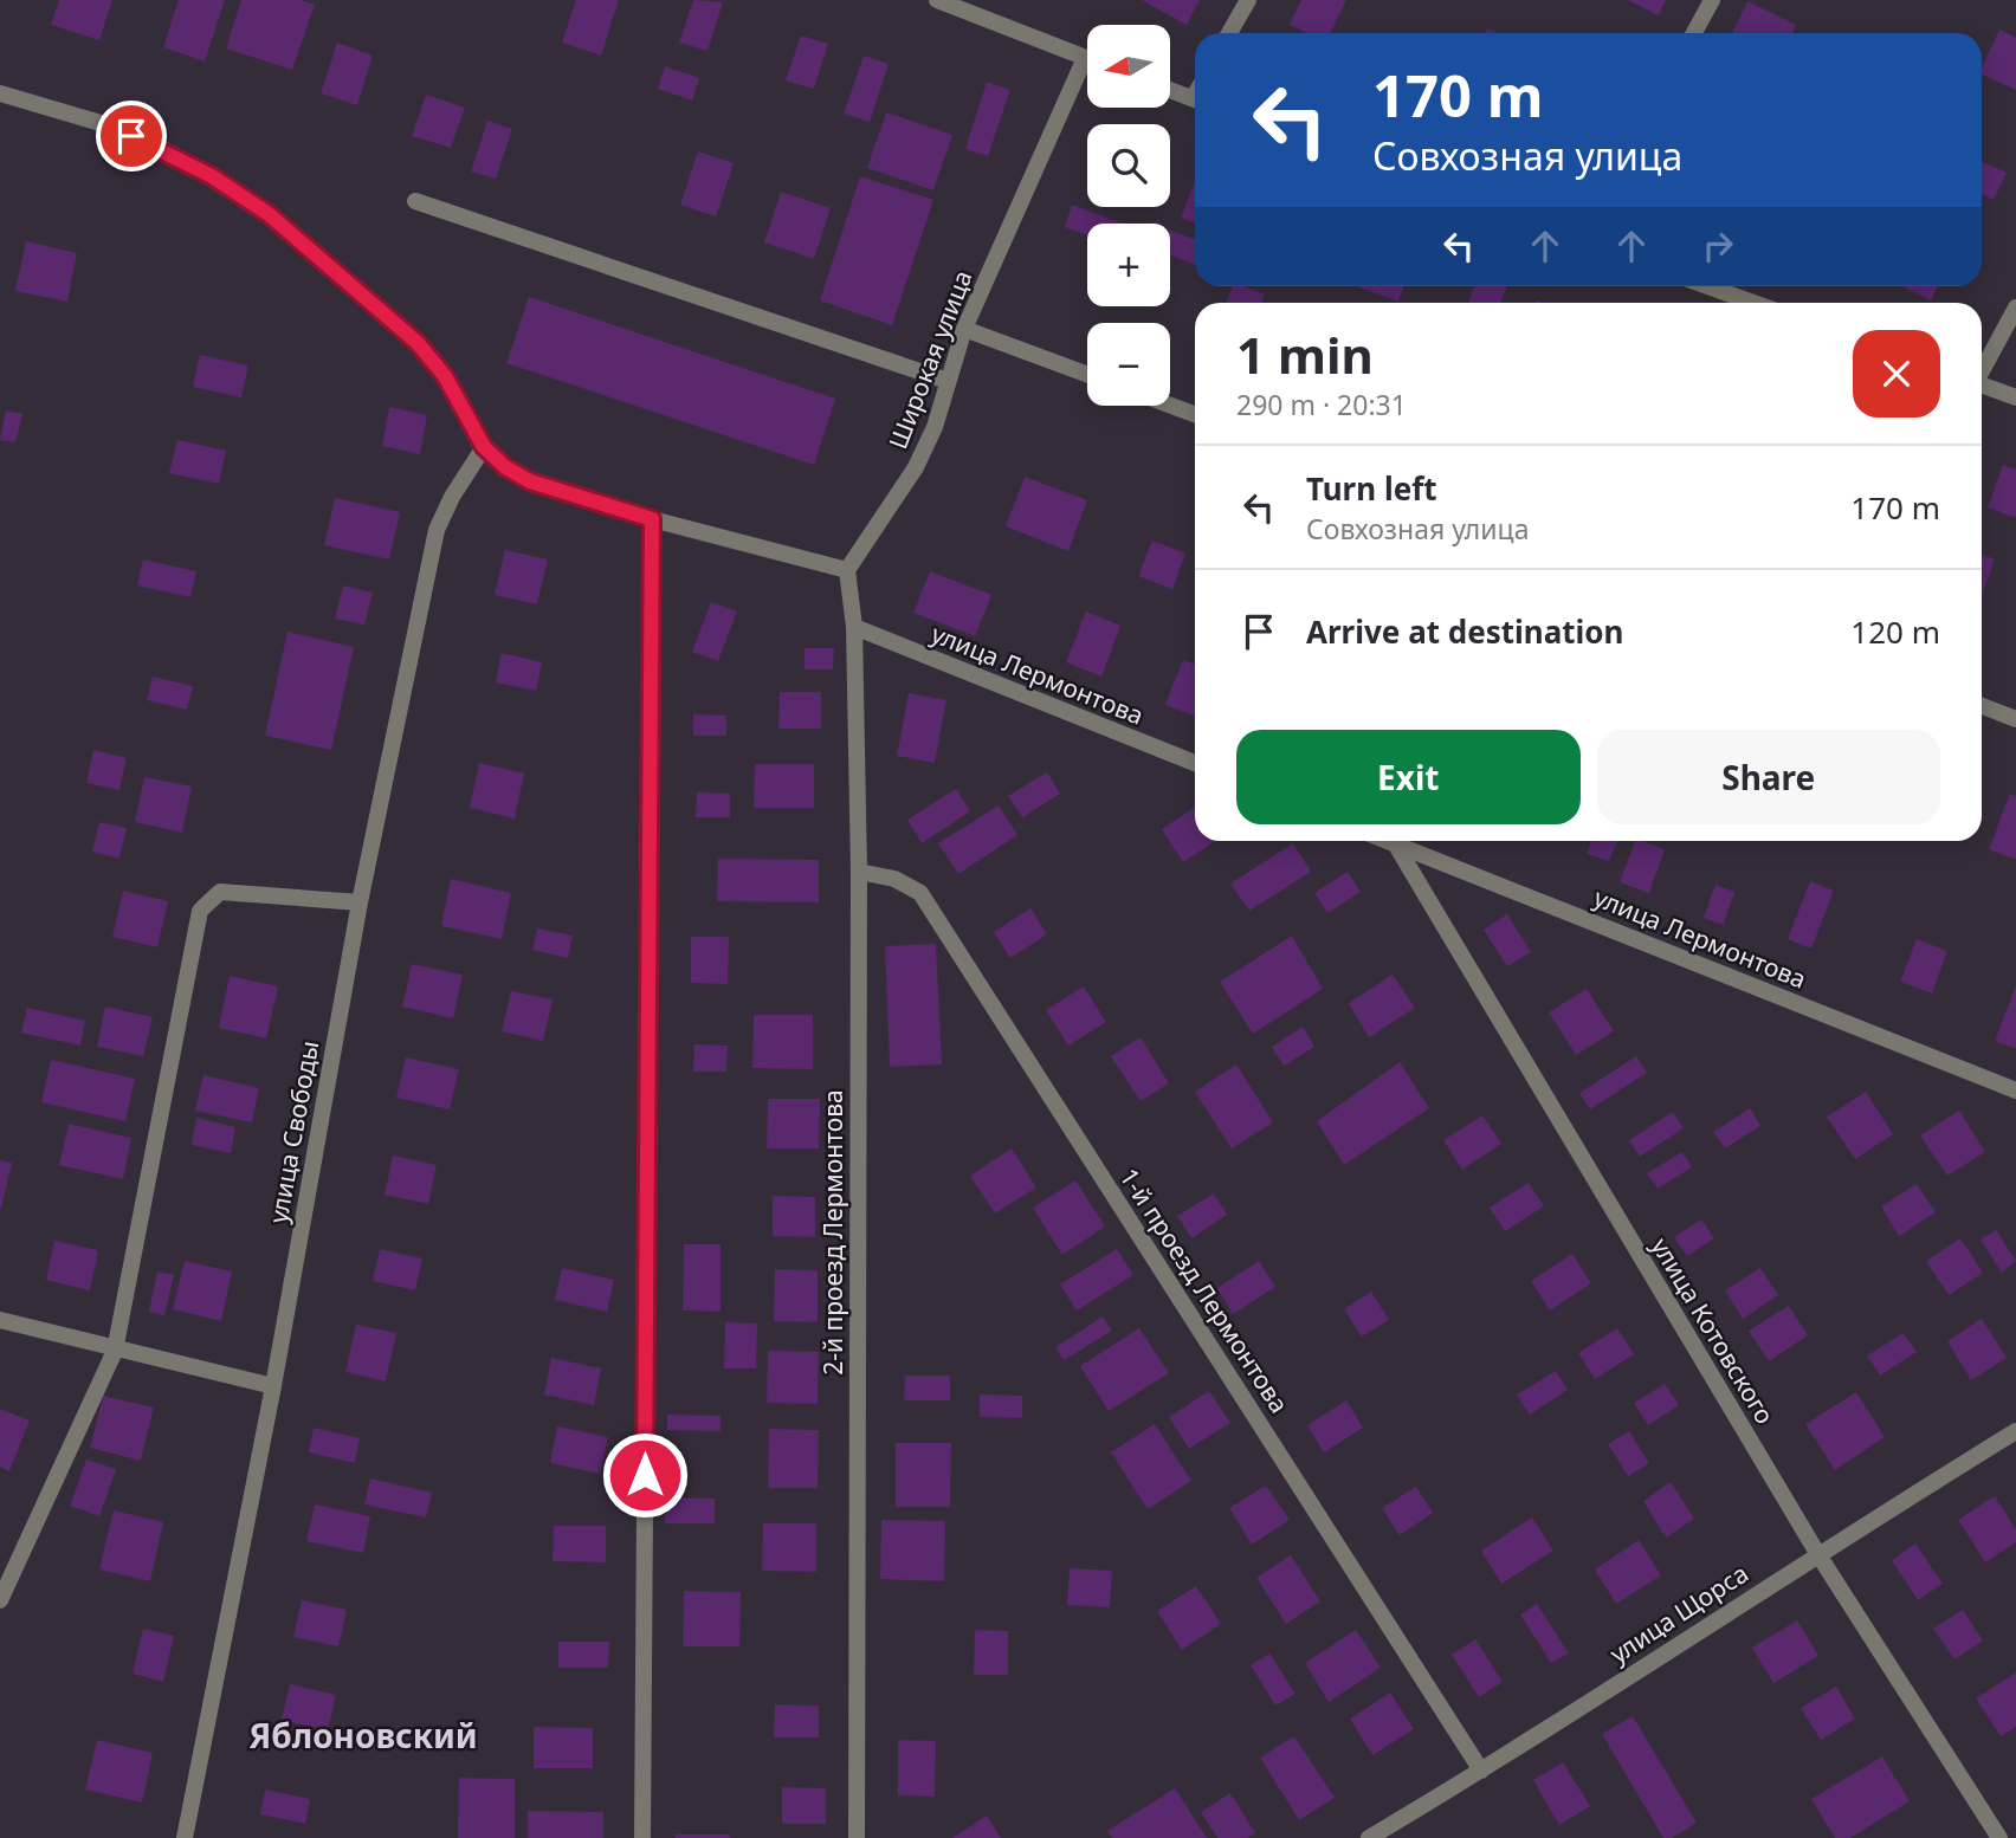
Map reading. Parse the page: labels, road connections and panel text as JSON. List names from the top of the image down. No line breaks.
{"streets":{"street":["Широкая улица","улица Лермонтова","улица Свободы","2-й проезд Лермонтова","1-й проезд Лермонтова","улица Котовского","улица Щорса"]},"crossings":[["улица Лермонтова","2-й проезд Лермонтова"],["улица Лермонтова","улица Котовского"],["2-й проезд Лермонтова","1-й проезд Лермонтова"],["1-й проезд Лермонтова","улица Щорса"],["улица Котовского","улица Щорса"]],"districts":["Яблоновский"],"north":"left","page":{"map_buttons":["+","−"],"turn":["170 m","Совхозная улица"],"heading":["1 min","290 m · 20:31"],"list":[{"name":"Turn left","note":"Совхозная улица","value":"170 m"},{"name":"Arrive at destination","value":"120 m"}],"buttons":["Exit","Share"]}}
